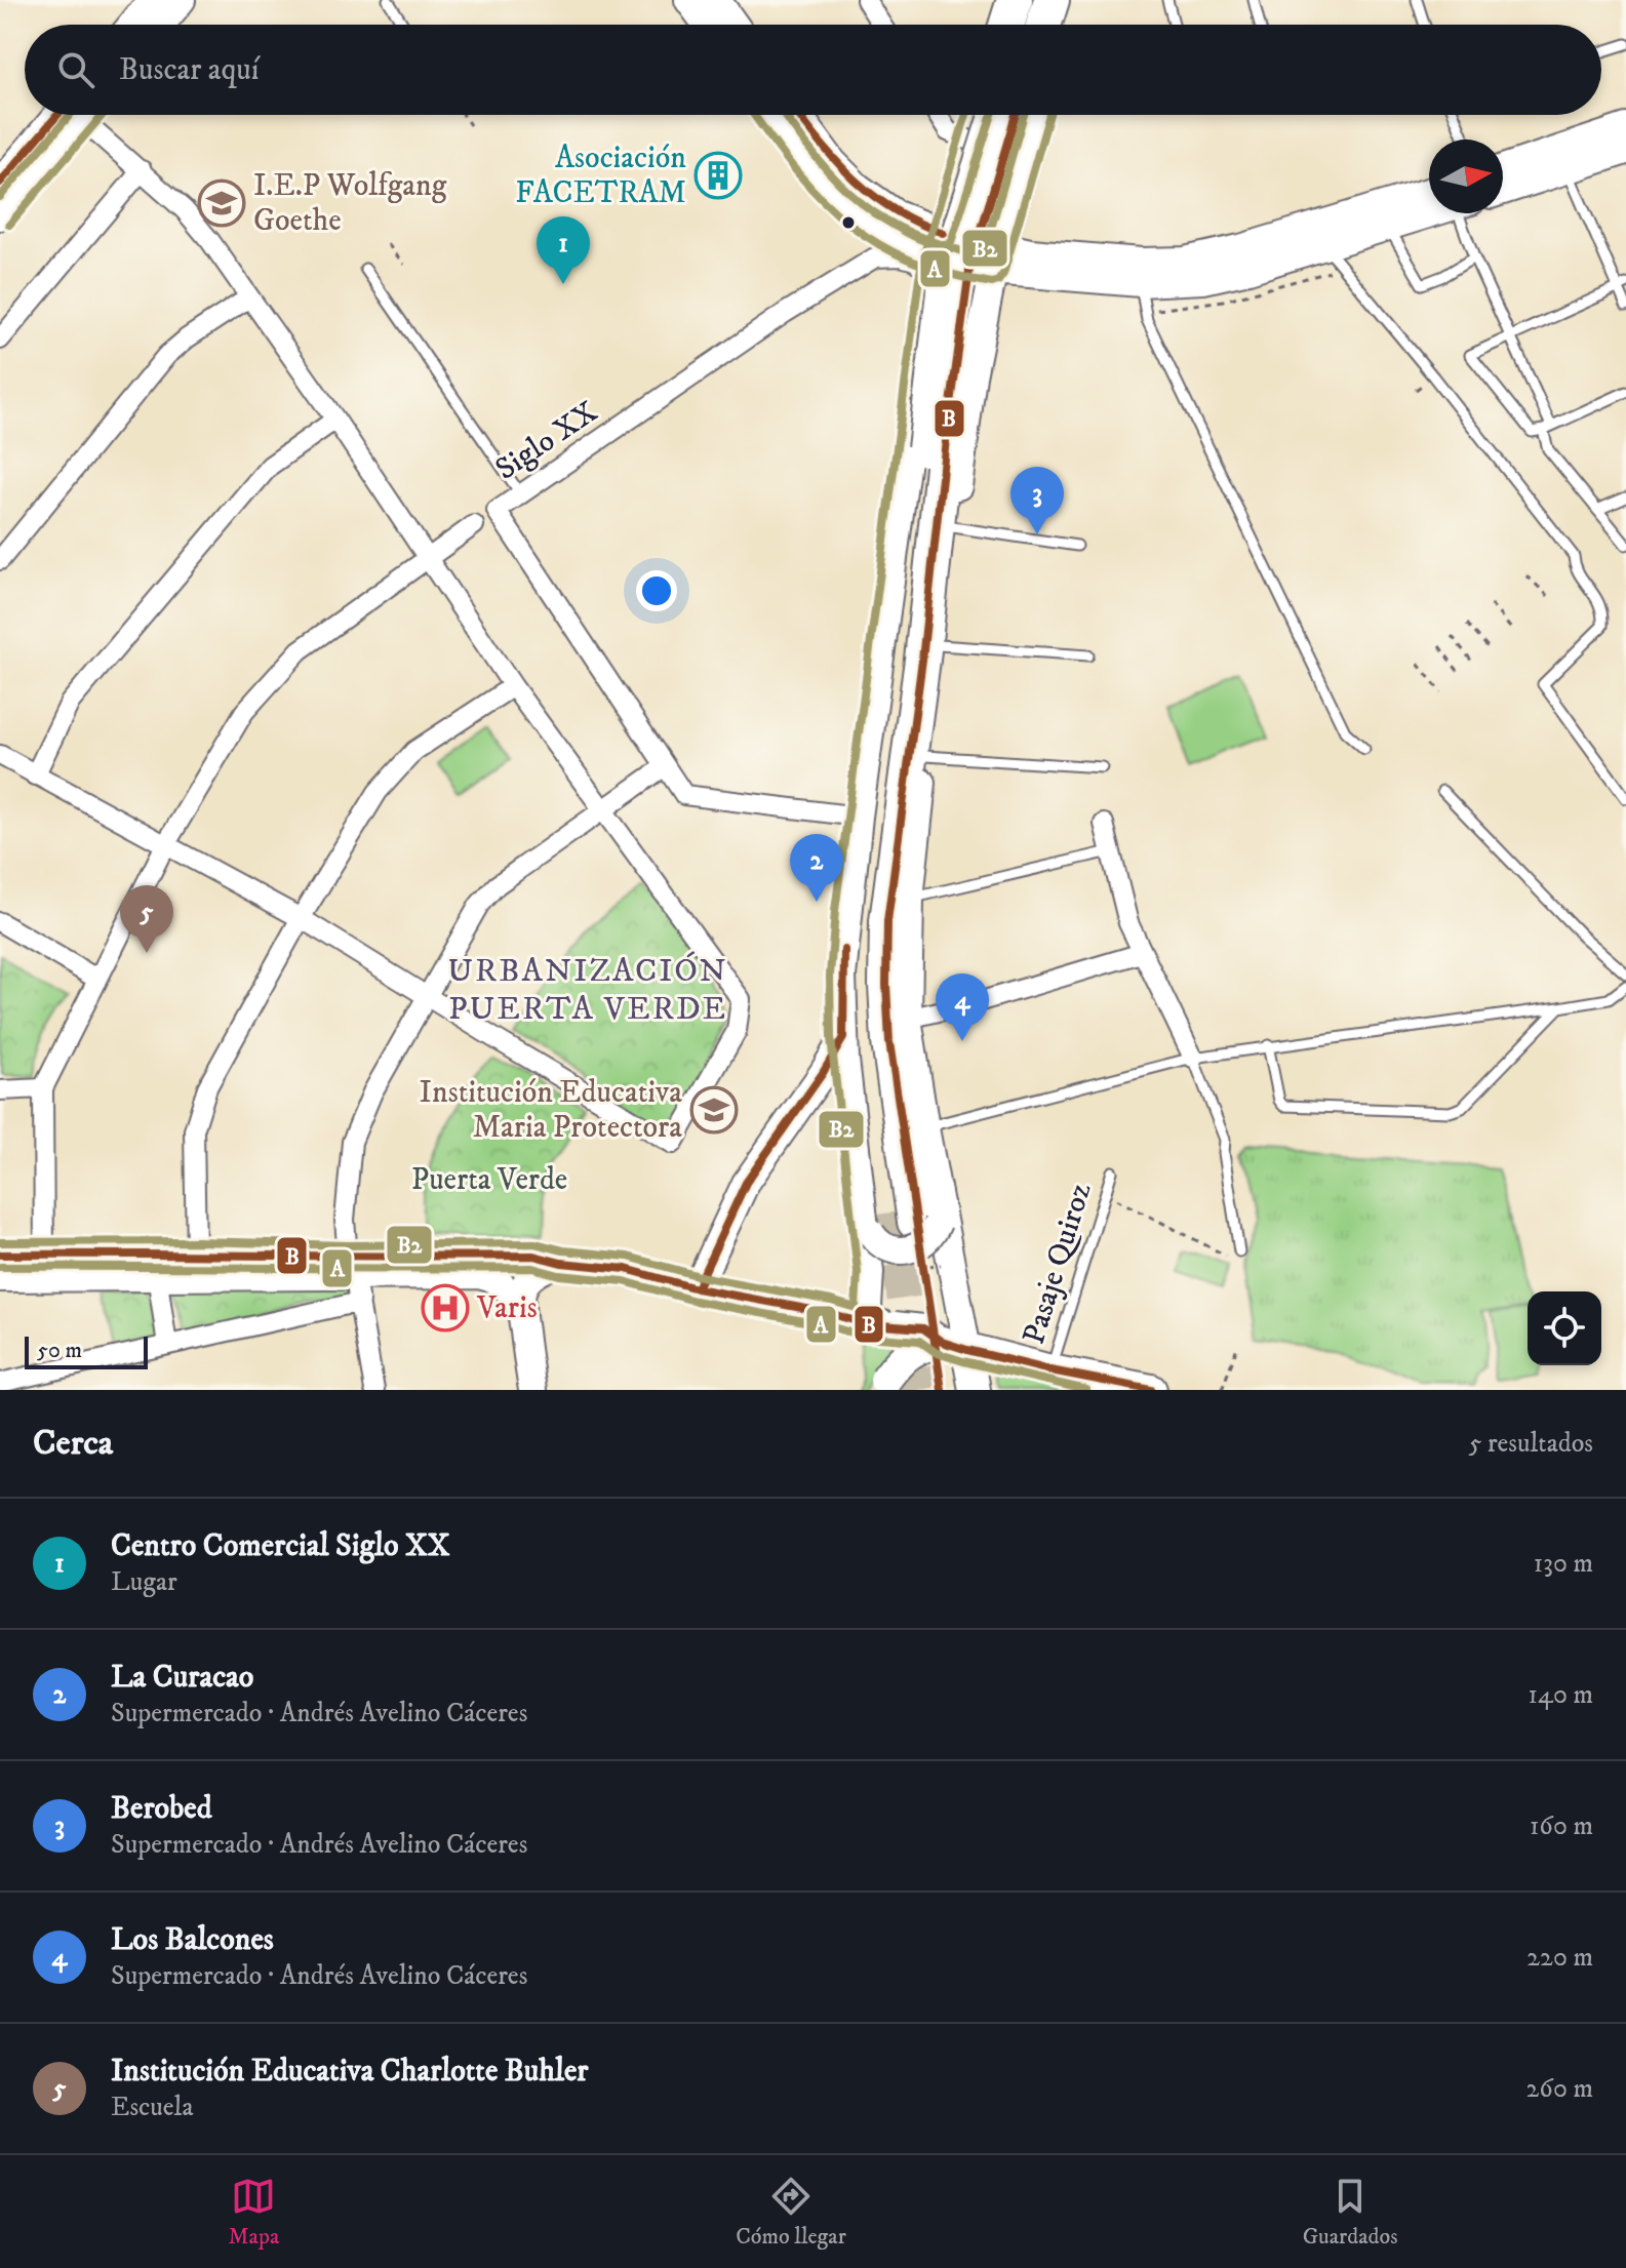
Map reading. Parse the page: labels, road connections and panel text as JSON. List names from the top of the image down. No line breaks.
{"streets":{"street":["Siglo XX"],"lane":["Pasaje Quiroz"]},"districts":["URBANIZACIÓN PUERTA VERDE"],"parks":["Puerta Verde"],"places":{"building":["Asociación FACETRAM"],"school or university":["I.E.P Wolfgang Goethe","Institución Educativa Maria Protectora"],"hospital":["Varis"]},"lines":["transit line B","transit line A","transit line B2"],"scale_bar":"50 m","north":"right","page":{"search":"Buscar aquí","pins":["1","3","2","5","4"],"scale":"50 m","heading":["Cerca","5 resultados"],"list":[{"mark":"1","name":"Centro Comercial Siglo XX","note":"Lugar","value":"130 m"},{"mark":"2","name":"La Curacao","note":"Supermercado · Andrés Avelino Cáceres","value":"140 m"},{"mark":"3","name":"Berobed","note":"Supermercado · Andrés Avelino Cáceres","value":"160 m"},{"mark":"4","name":"Los Balcones","note":"Supermercado · Andrés Avelino Cáceres","value":"220 m"},{"mark":"5","name":"Institución Educativa Charlotte Buhler","note":"Escuela","value":"260 m"}],"nav":["Mapa","Cómo llegar","Guardados"]}}
